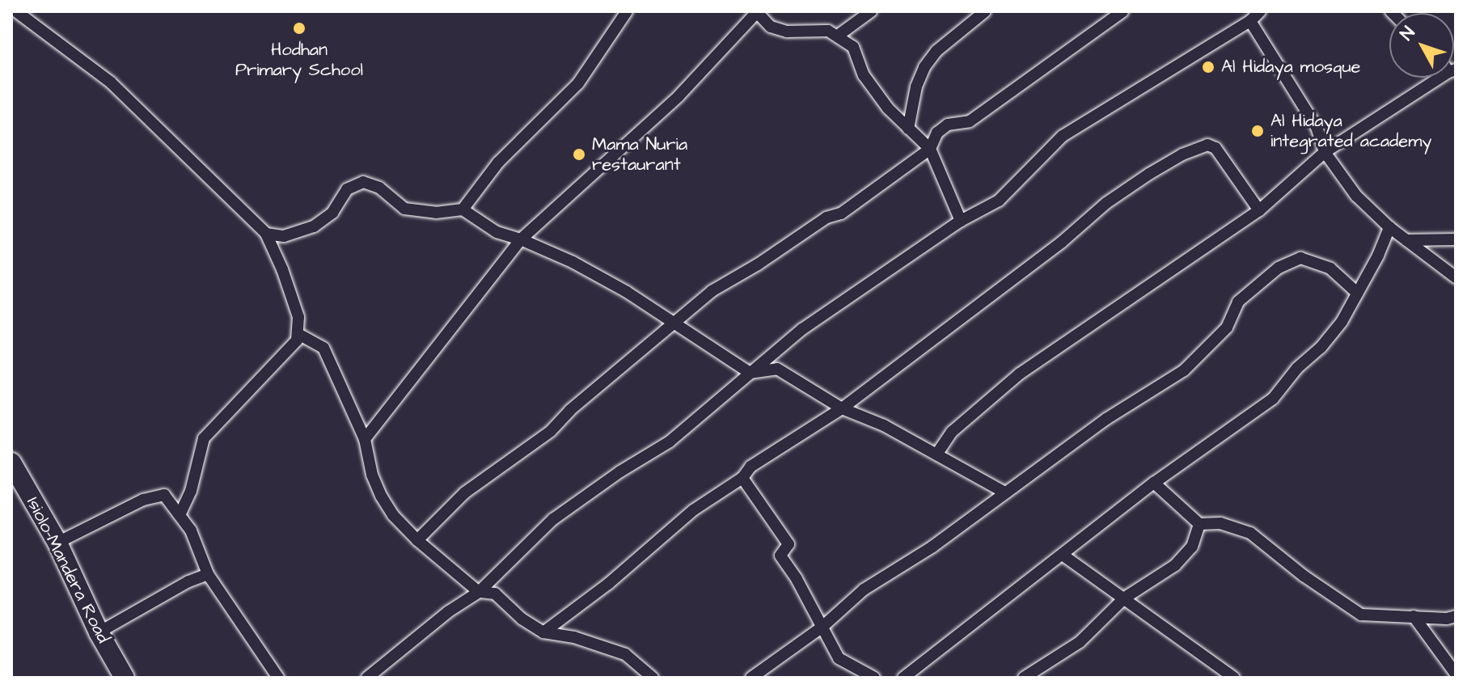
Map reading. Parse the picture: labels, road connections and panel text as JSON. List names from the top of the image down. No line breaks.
{"streets":{"highway":["Isiolo-Mandera Road"]},"places":["Hodhan Primary School","Al Hidaya mosque","Al Hidaya integrated academy","Mama Nuria restaurant"],"north":"top left"}
